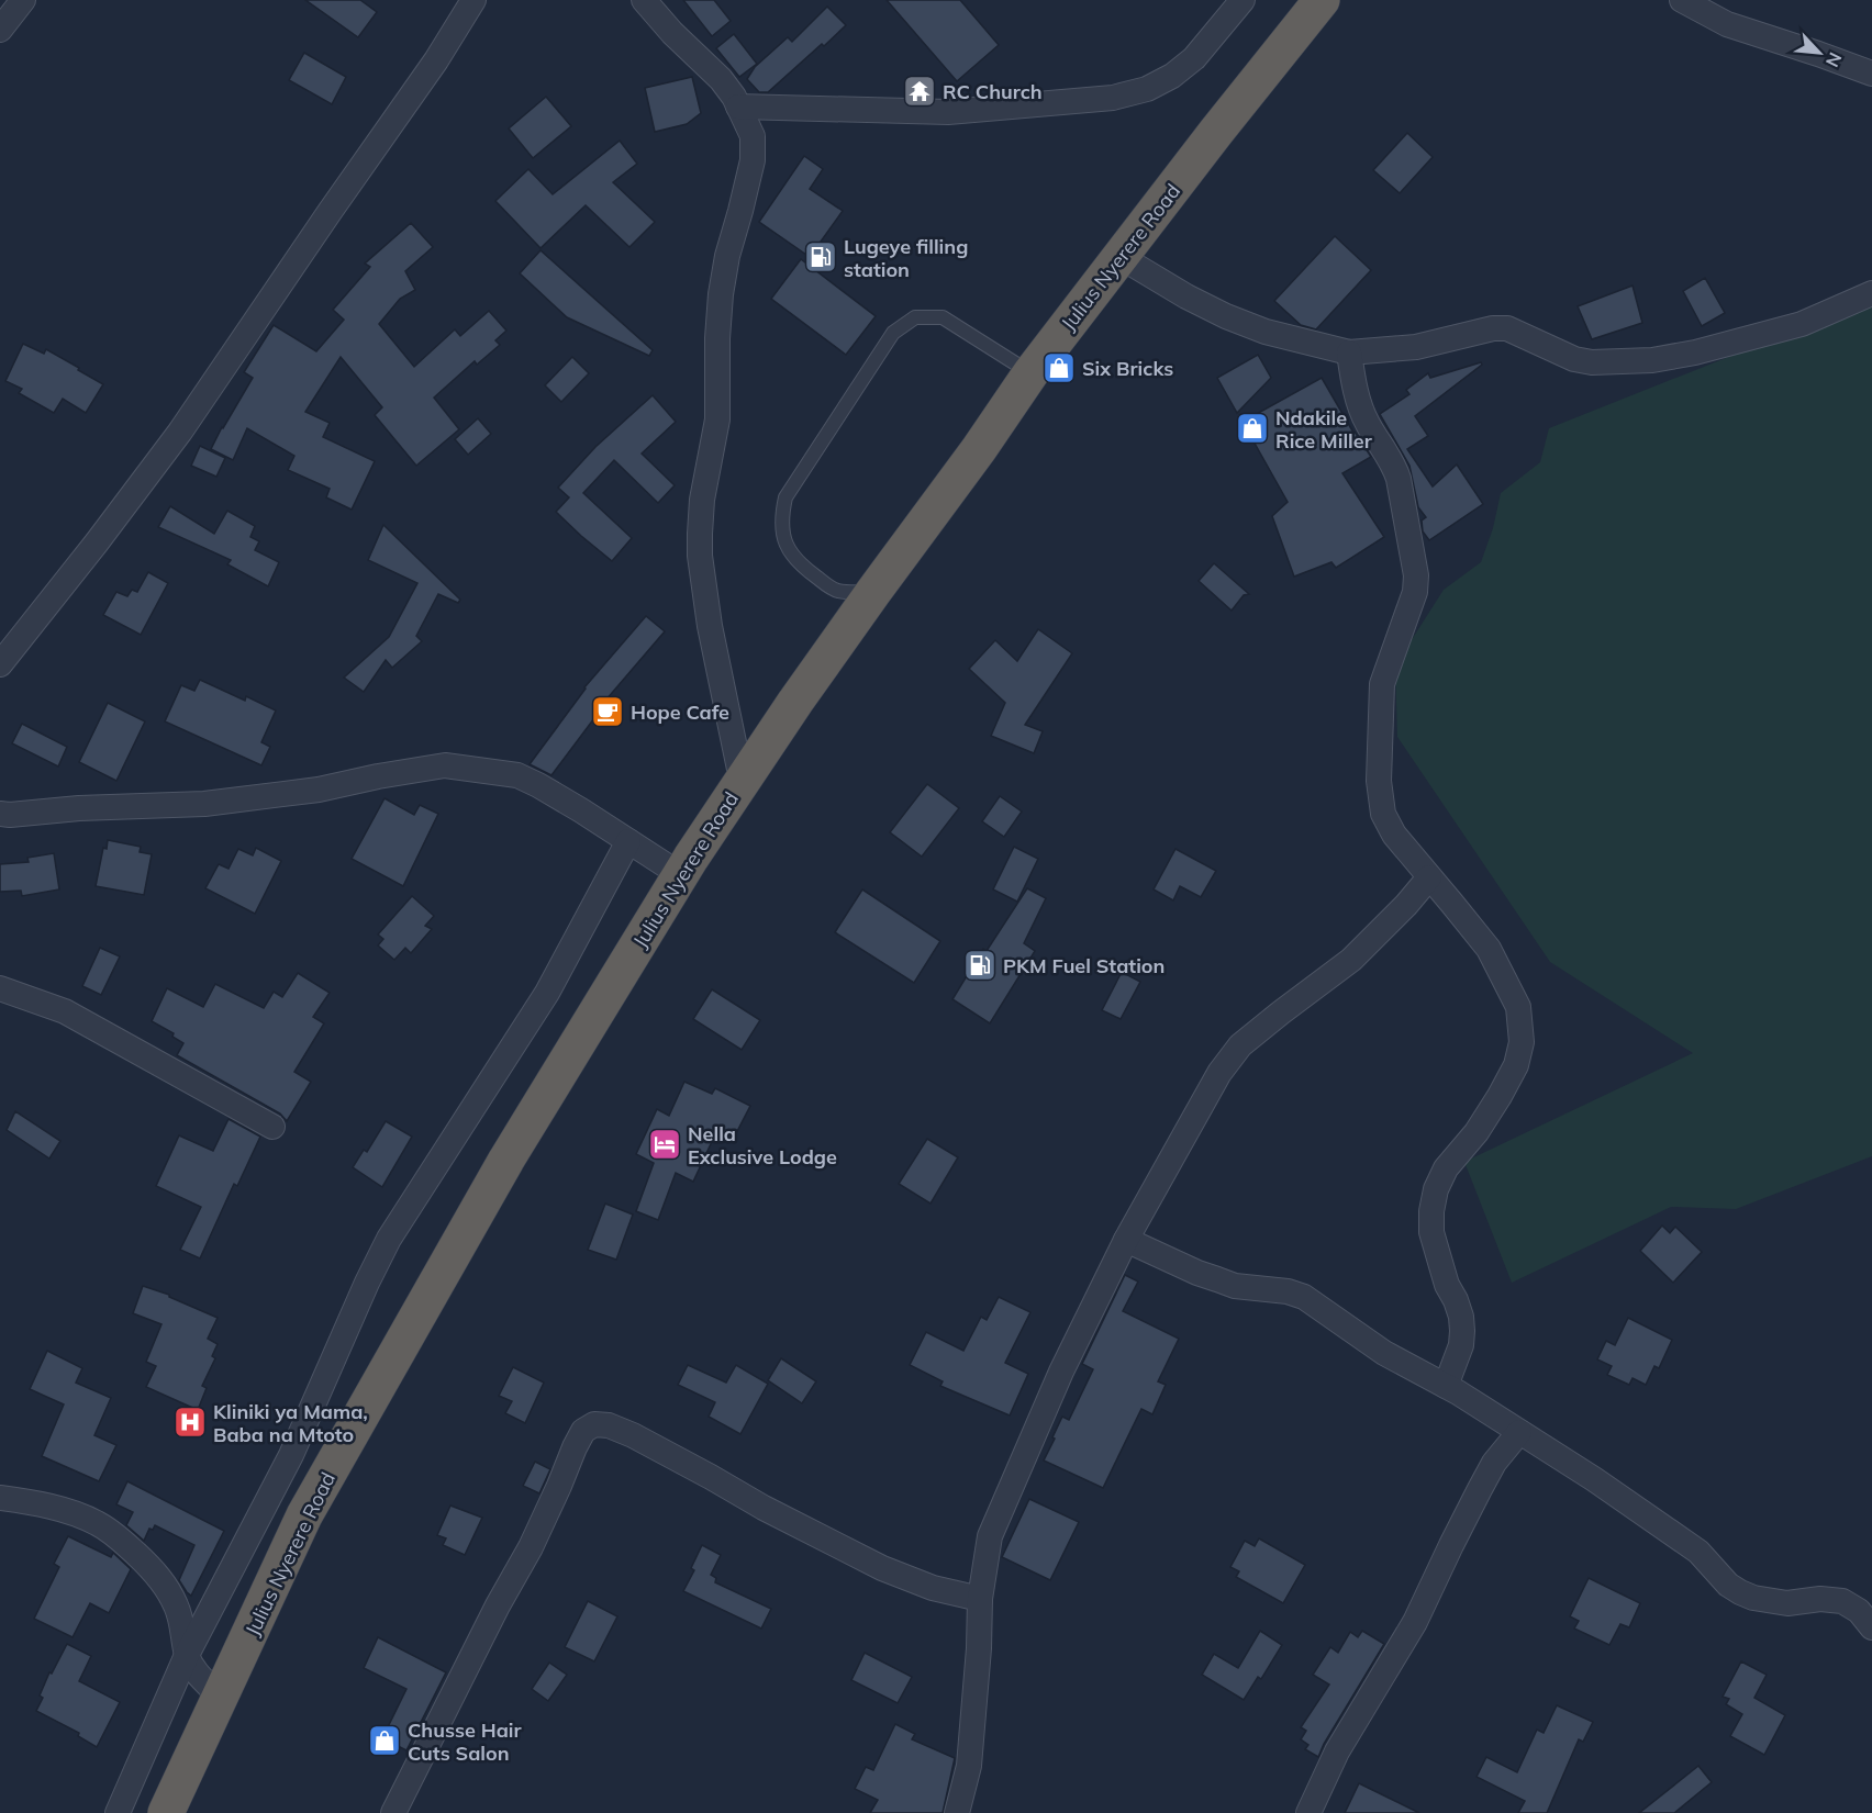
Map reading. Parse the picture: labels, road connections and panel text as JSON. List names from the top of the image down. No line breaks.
{"streets":{"highway":["Julius Nyerere Road"]},"places":{"temple":["RC Church"],"fuel station":["Lugeye filling station","PKM Fuel Station"],"shop":["Six Bricks","Ndakile Rice Miller","Chusse Hair Cuts Salon"],"cafe":["Hope Cafe"],"hotel":["Nella Exclusive Lodge"],"hospital":["Kliniki ya Mama, Baba na Mtoto"]},"north":"bottom right"}
